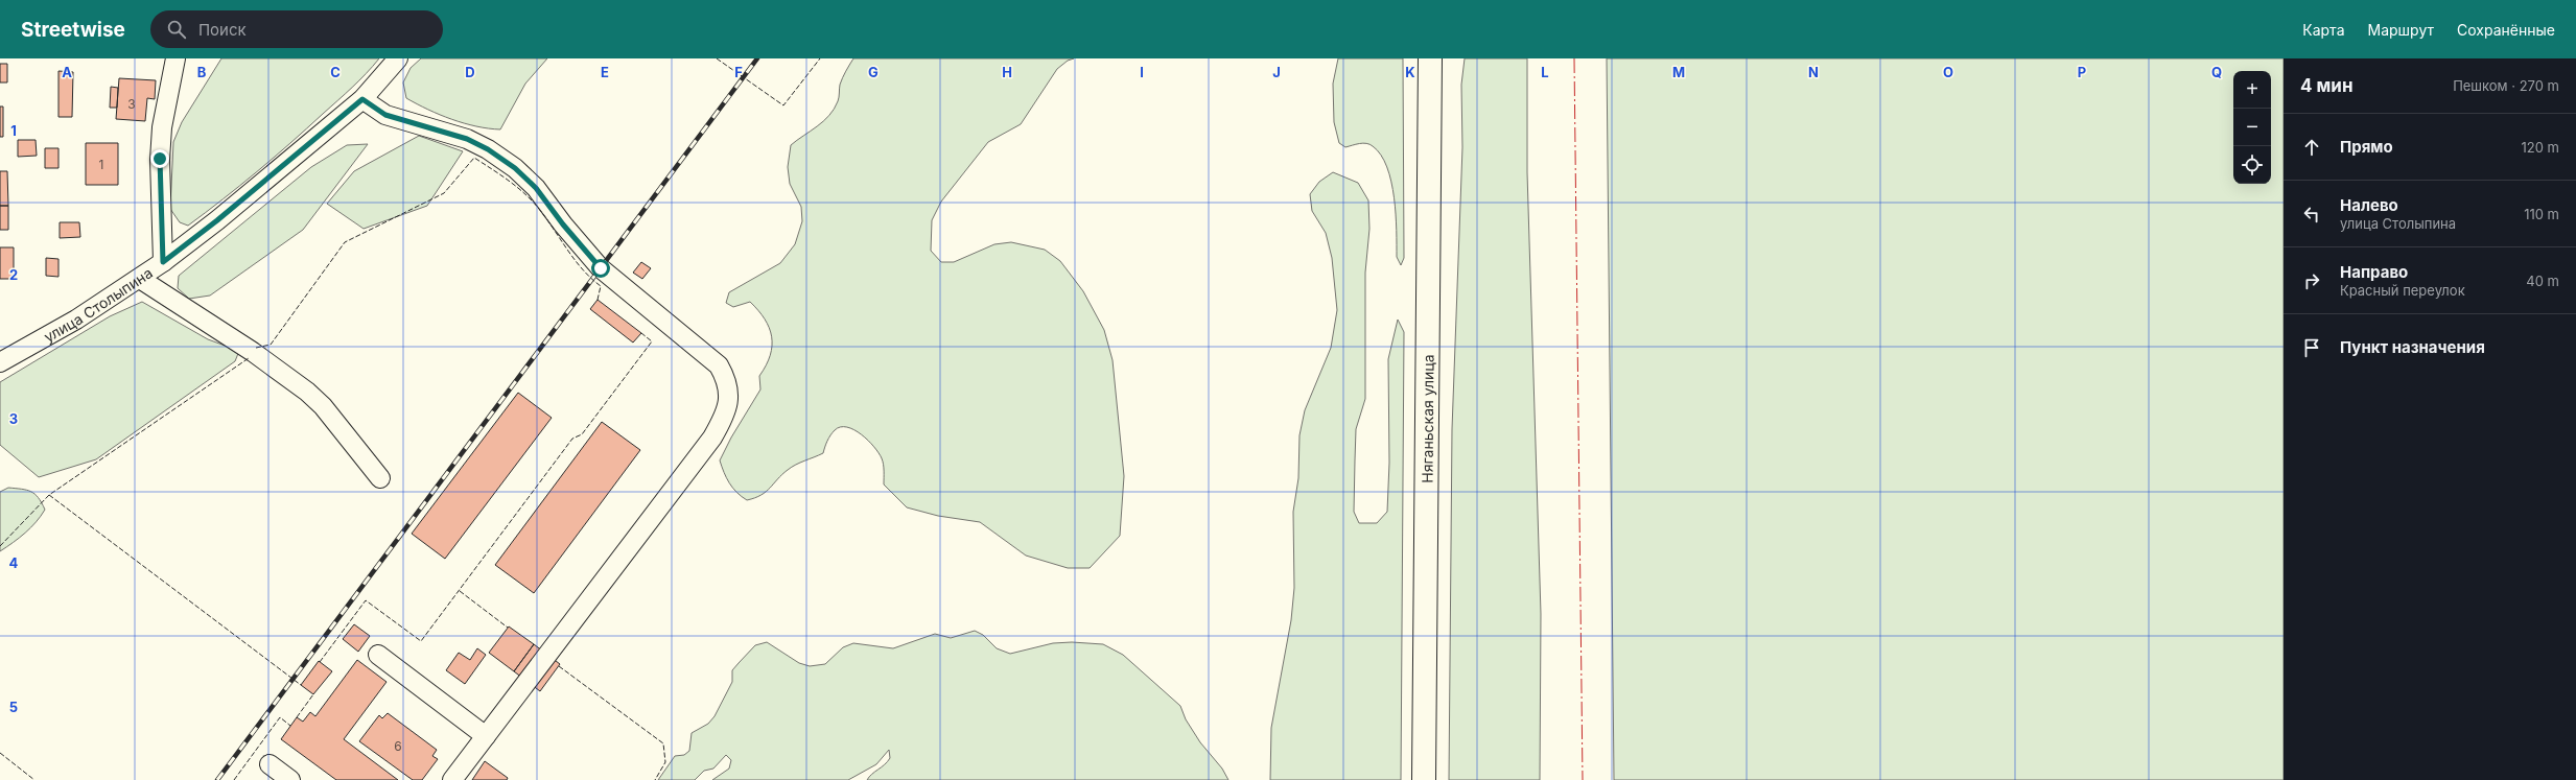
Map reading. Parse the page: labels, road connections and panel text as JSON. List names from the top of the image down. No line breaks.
{"streets":{"highway":["Няганьская улица"],"street":["улица Столыпина"]},"house_numbers":["3","1","6"],"page":{"header":"Streetwise","search":"Поиск","nav":["Карта","Маршрут","Сохранённые"],"heading":["4 мин","Пешком · 270 m"],"map_buttons":["+","−"],"list":[["Прямо","120 m"],["Налево","улица Столыпина","110 m"],["Направо","Красный переулок","40 m"],"Пункт назначения"]},"grid":{"columns":["A","B","C","D","E","F","G","H","I","J","K","L","M","N","O","P","Q"],"rows":["1","2","3","4","5"]}}
